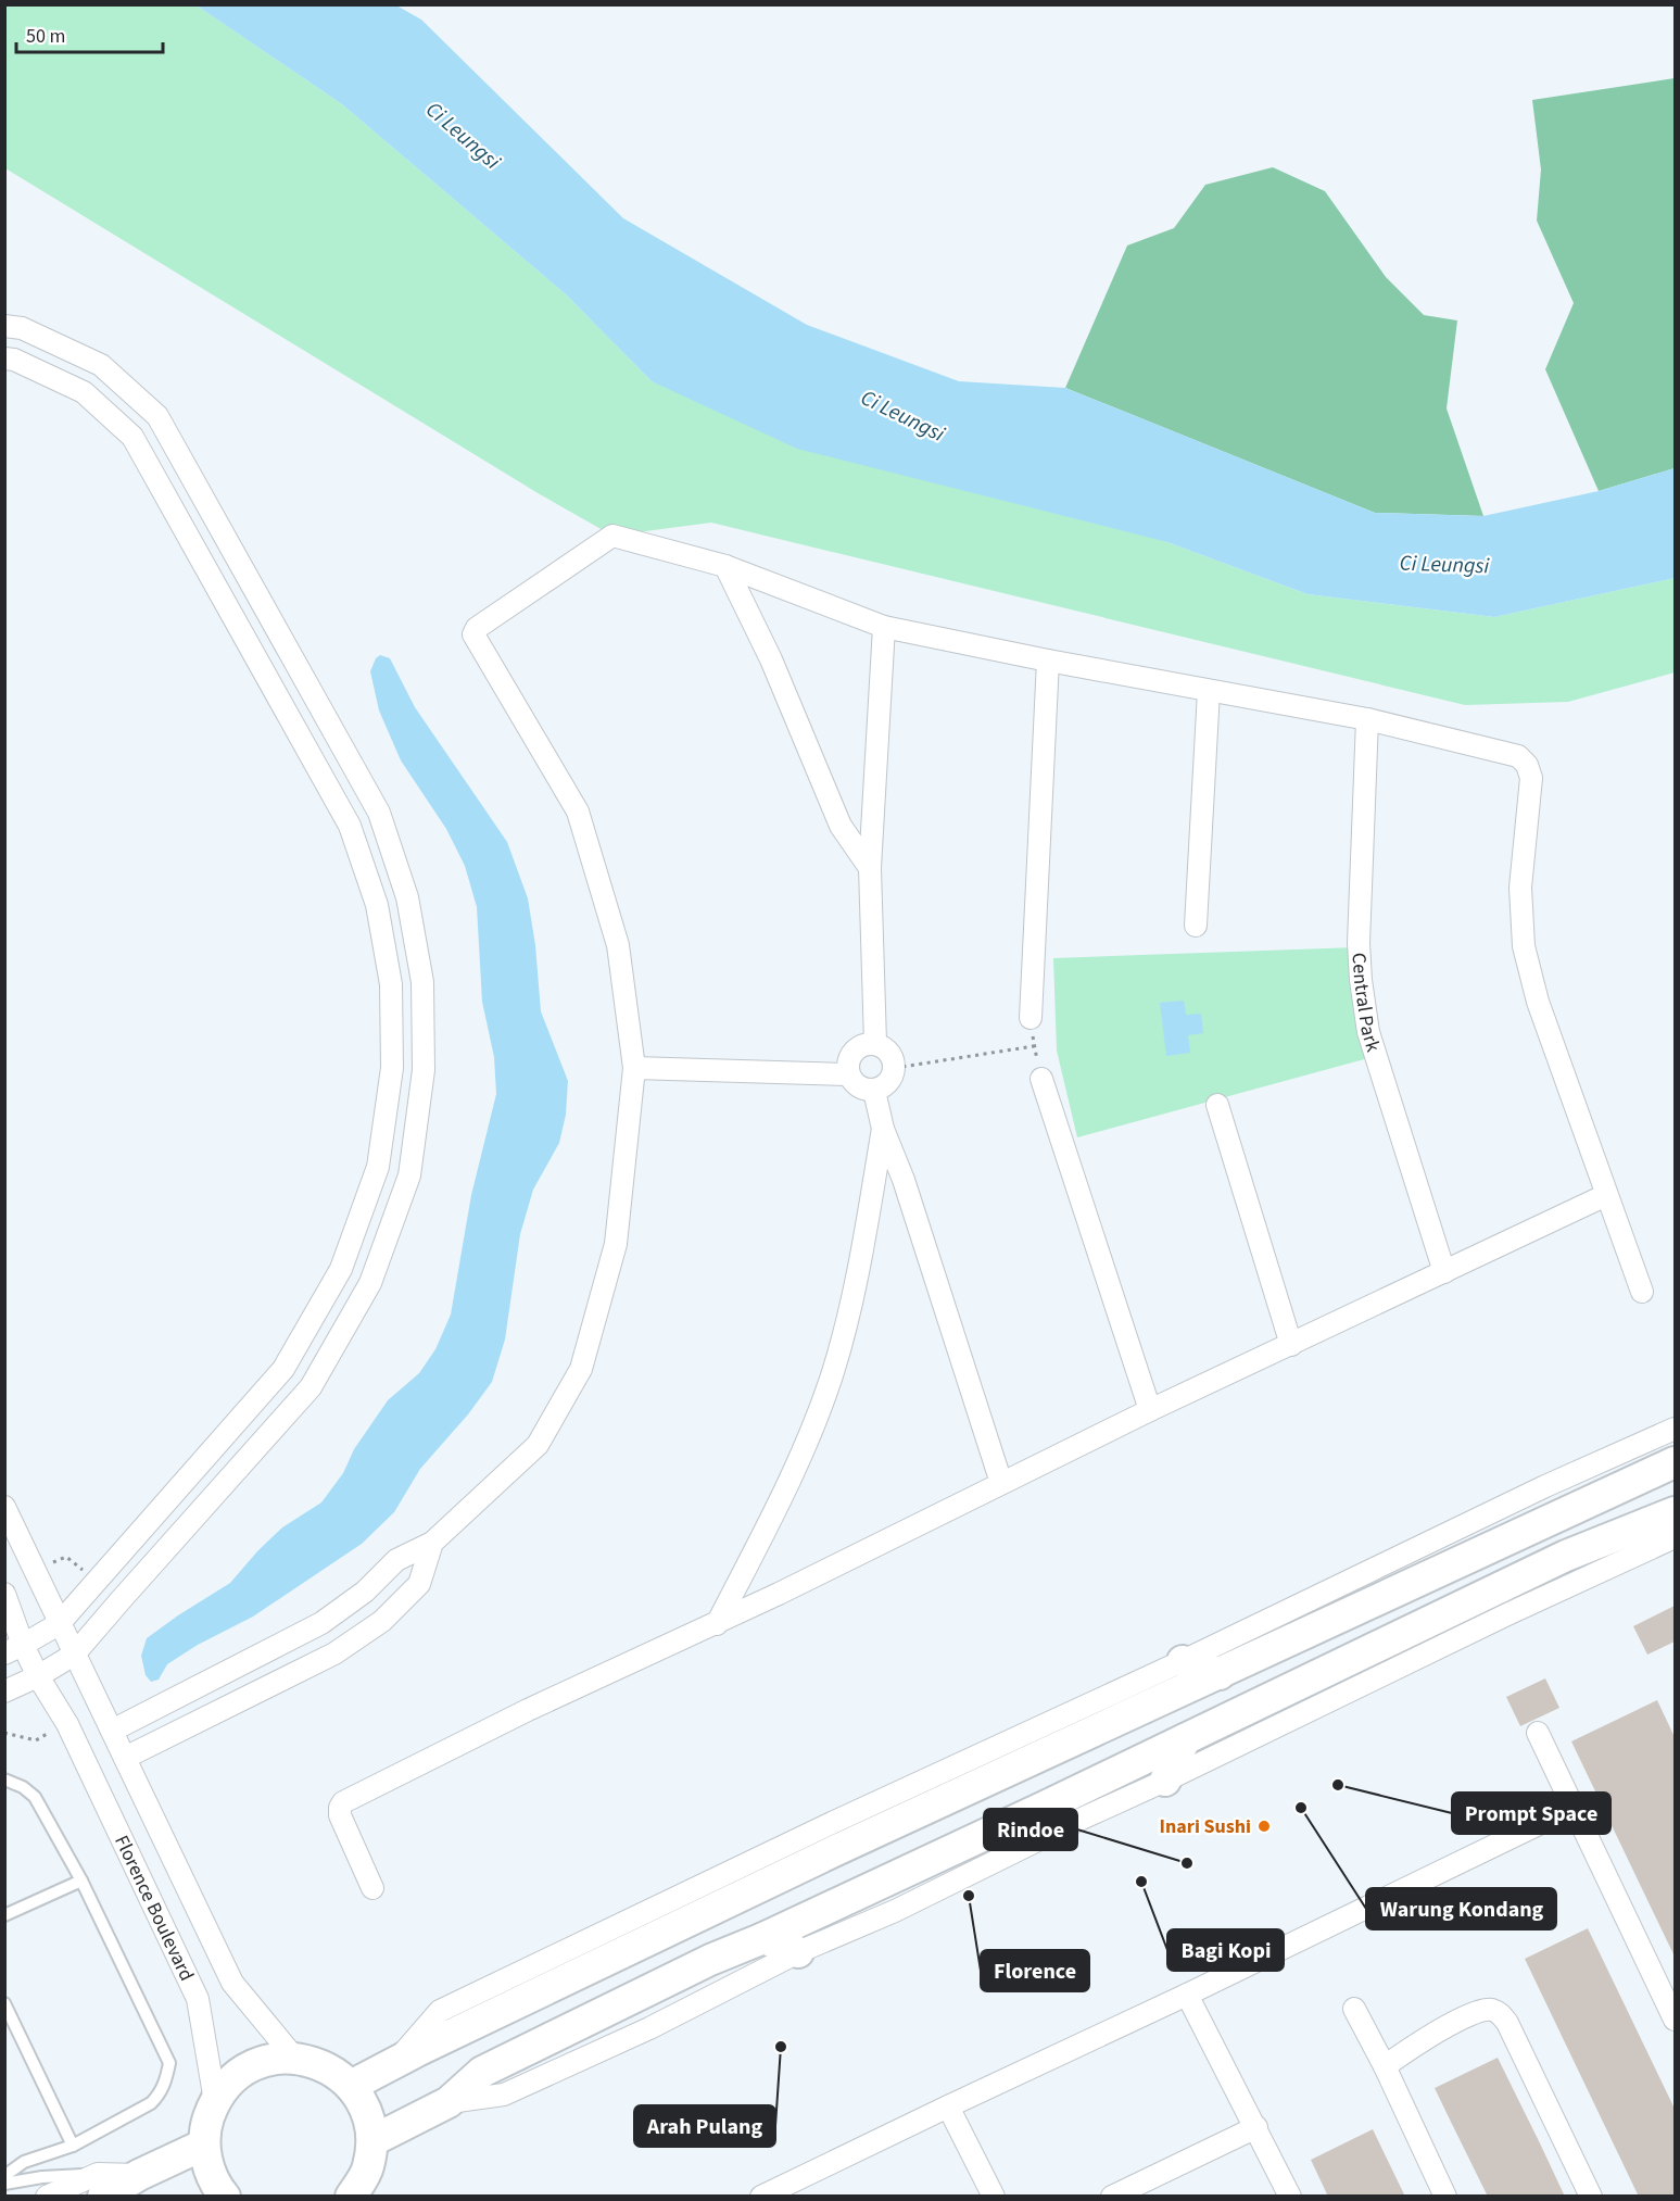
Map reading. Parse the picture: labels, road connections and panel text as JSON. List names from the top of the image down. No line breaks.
{"streets":{"street":["Central Park","Florence Boulevard"]},"water":["Ci Leungsi"],"places":["Prompt Space","Warung Kondang","Inari Sushi","Rindoe","Bagi Kopi","Florence","Arah Pulang"],"scale_bar":"50 m"}
